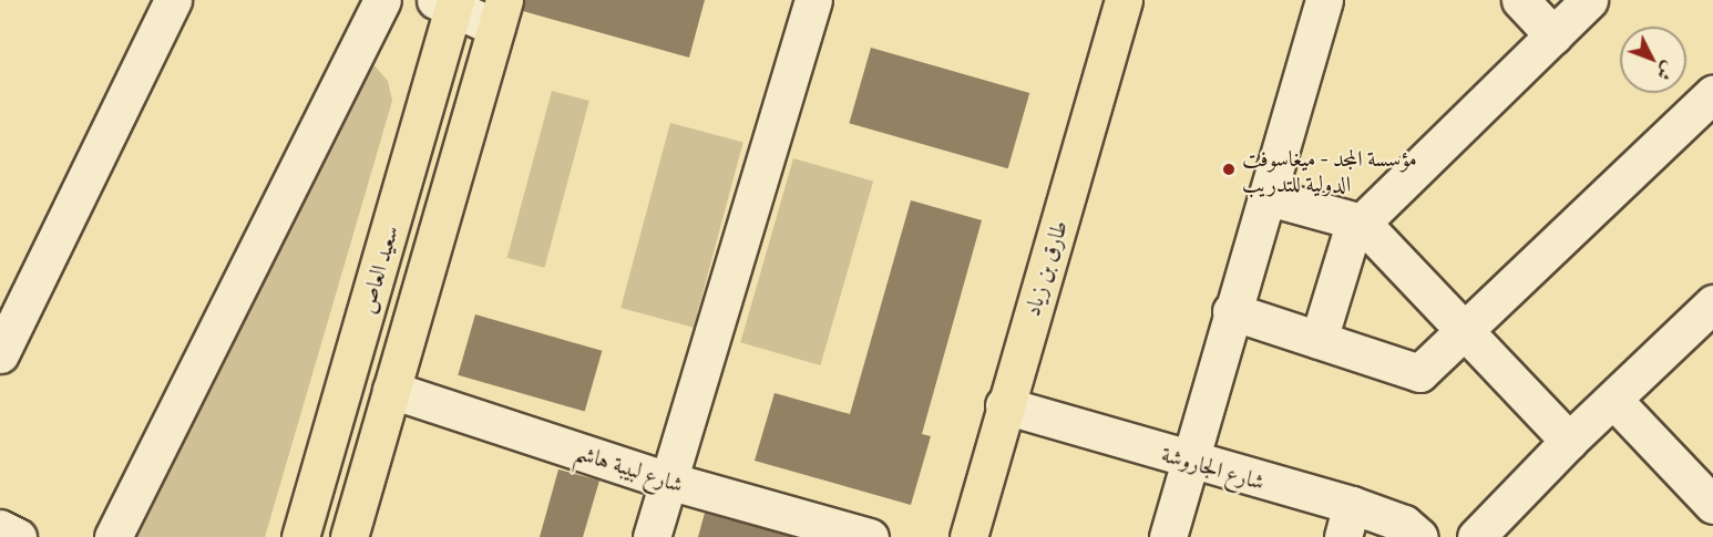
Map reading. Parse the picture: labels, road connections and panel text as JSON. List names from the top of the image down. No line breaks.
{"streets":{"main road":["طارق بن زياد","سعيد العاص"],"street":["شارع لبيبة هاشم","شارع الجاروشة"]},"crossings":[["طارق بن زياد","شارع الجاروشة"]],"places":["مؤسسة المجد - ميغاسوفت الدولية للتدريب"],"north":"bottom right"}
